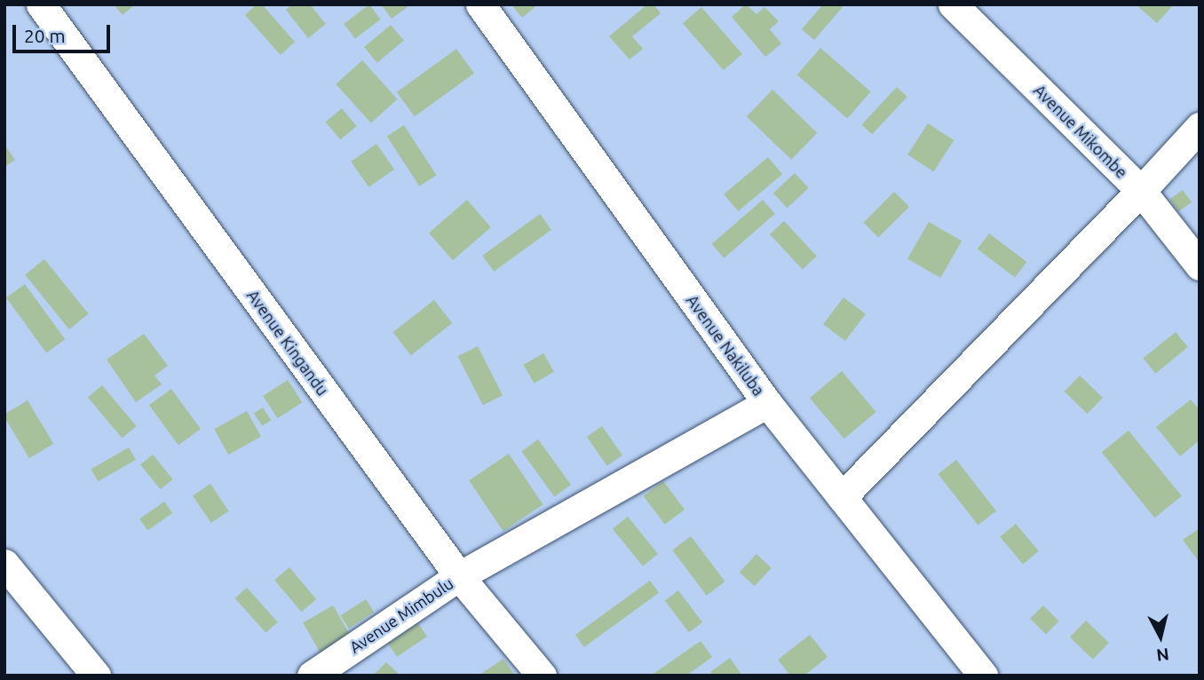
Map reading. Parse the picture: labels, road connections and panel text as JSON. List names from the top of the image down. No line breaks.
{"streets":{"street":["Avenue Mikombe","Avenue Kingandu","Avenue Nakiluba","Avenue Mimbulu"]},"crossings":[["Avenue Kingandu","Avenue Mimbulu"],["Avenue Nakiluba","Avenue Mimbulu"]],"scale_bar":"20 m","north":"bottom"}
